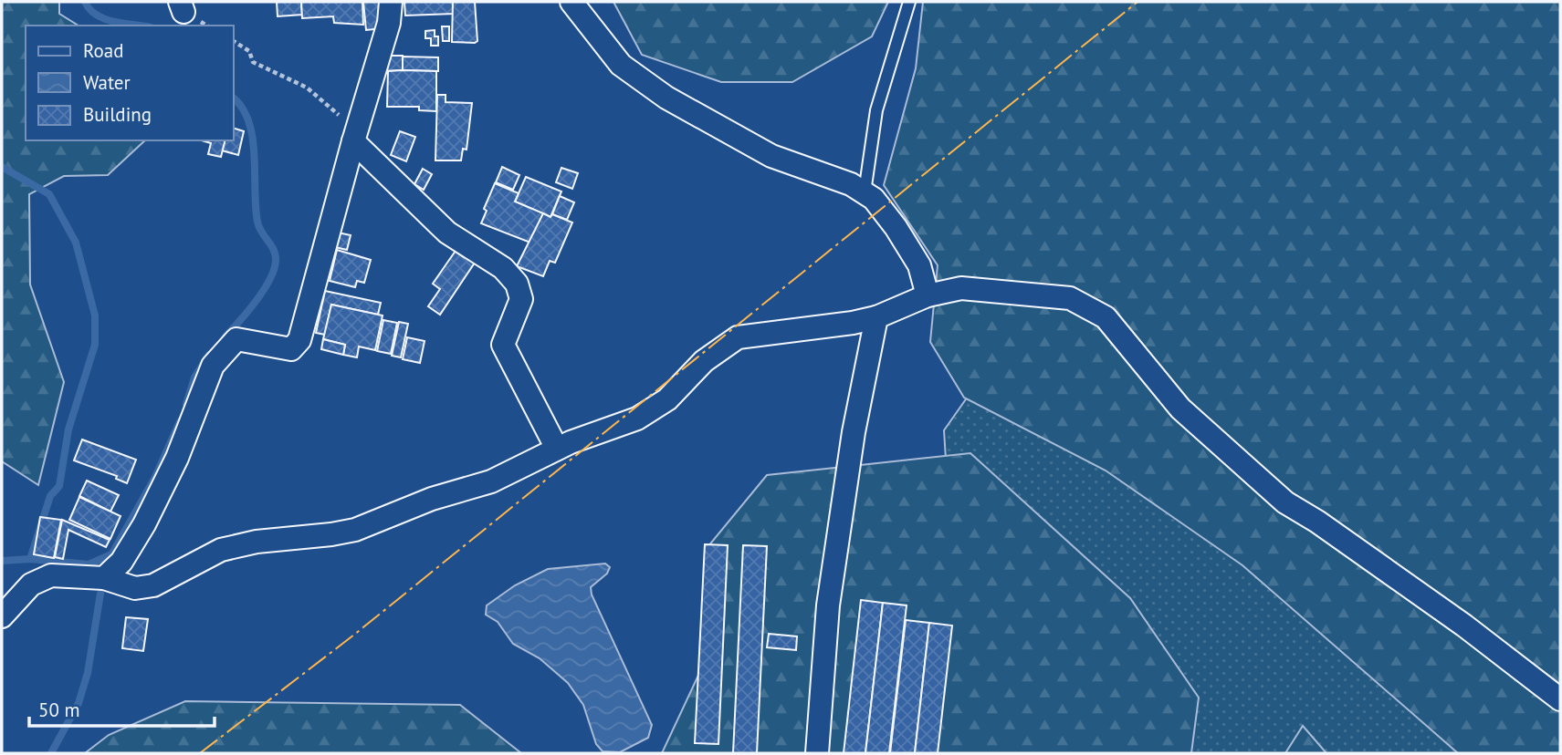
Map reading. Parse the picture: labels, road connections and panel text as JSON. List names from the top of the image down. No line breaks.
{"legend":["Road","Water","Building"],"scale_bar":"50 m"}
